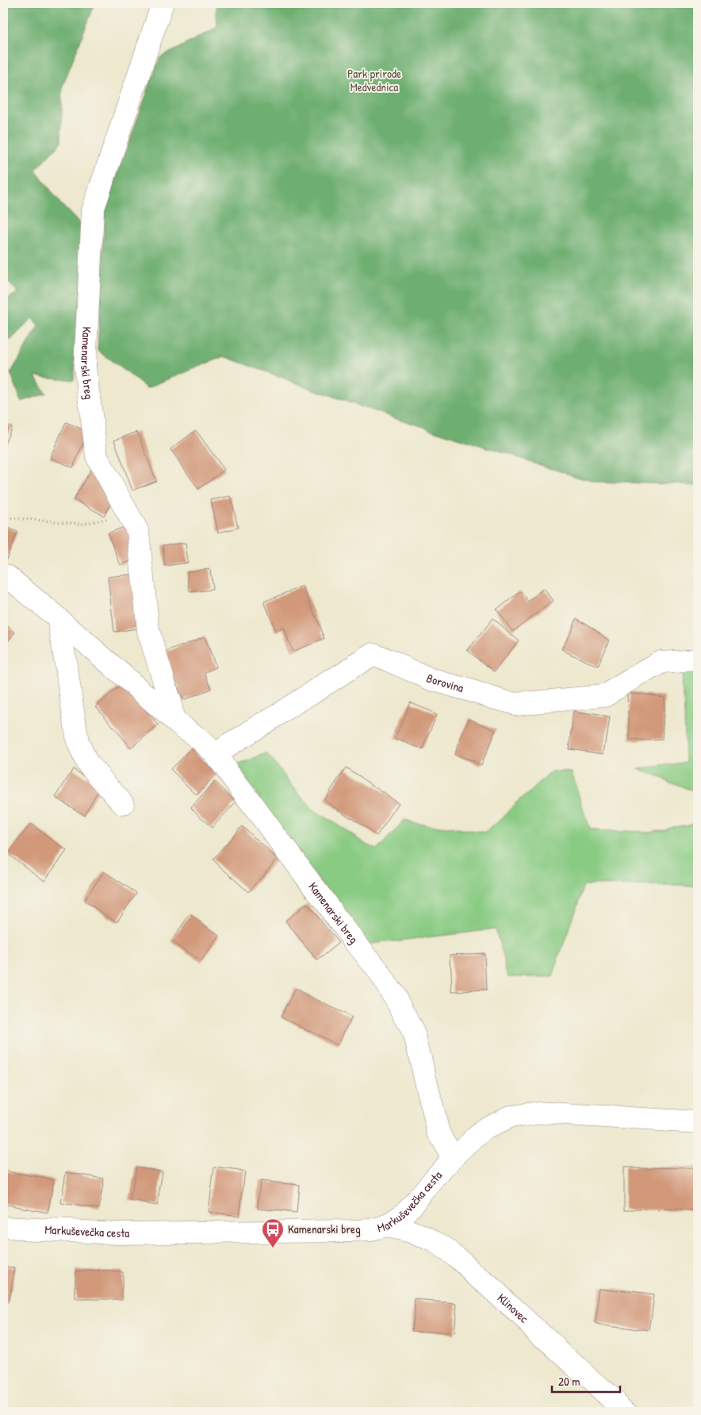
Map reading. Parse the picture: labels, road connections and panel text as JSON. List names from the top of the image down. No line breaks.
{"streets":{"street":["Kamenarski breg","Borovina","Markuševečka cesta","Klinovec"]},"crossings":[["Kamenarski breg","Borovina"],["Kamenarski breg","Markuševečka cesta"],["Markuševečka cesta","Klinovec"]],"parks":["Park prirode Medvednica"],"places":{"bus stop":["Kamenarski breg"]},"scale_bar":"20 m"}
